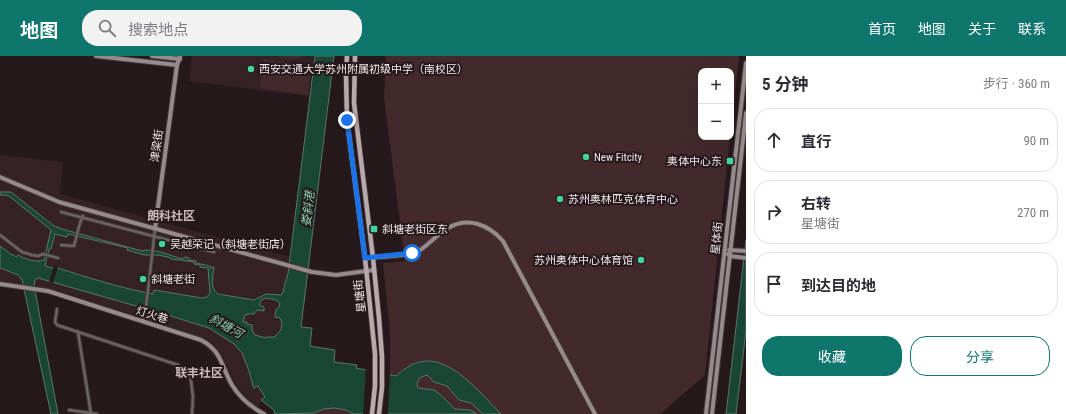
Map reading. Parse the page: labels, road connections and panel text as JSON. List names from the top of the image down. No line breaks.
{"streets":{"main road":["星塘街"],"street":["津梁街","星体街","灯火巷"]},"districts":["朗科社区","联丰社区"],"water":["娄斜港","斜塘河"],"places":{"other":["西安交通大学苏州附属初级中学（南校区）","New Fitcity","苏州奥林匹克体育中心","吴越荣记（斜塘老街店）","苏州奥体中心体育馆","斜塘老街"],"transit":["奥体中心东","斜塘老街区东"]},"page":{"header":"地图","search":"搜索地点","nav":["首页","地图","关于","联系"],"heading":["5 分钟","步行 · 360 m"],"map_buttons":["+","−"],"list":[["直行","90 m"],["右转","星塘街","270 m"],"到达目的地"],"buttons":["收藏","分享"]}}
